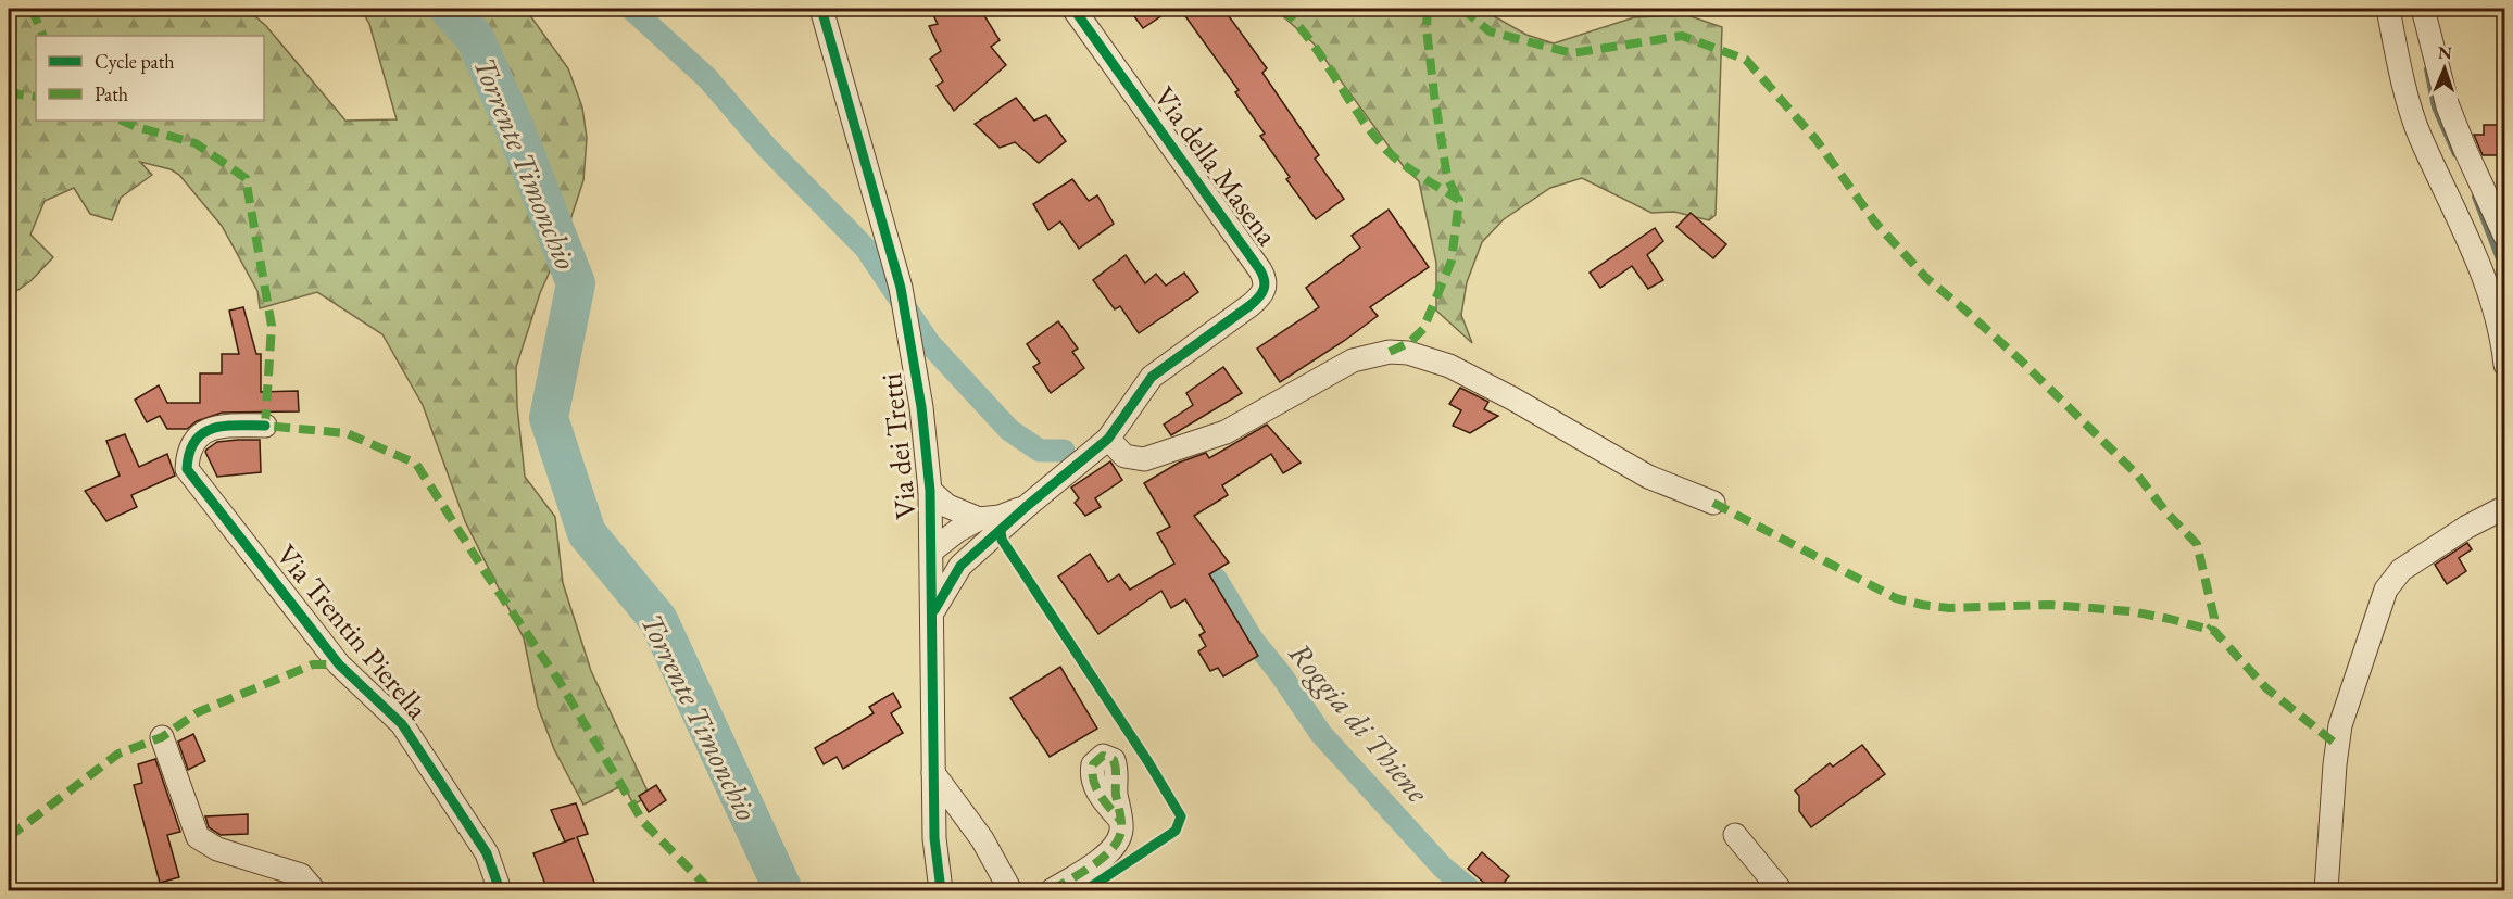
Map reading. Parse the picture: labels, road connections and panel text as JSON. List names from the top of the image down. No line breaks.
{"streets":{"street":["Via della Masena","Via dei Tretti","Via Trentin Pierella"]},"crossings":[["Via della Masena","Via dei Tretti"]],"water":["Torrente Timonchio","Roggia di Thiene"],"legend":["Cycle path","Path"],"north":"top"}
